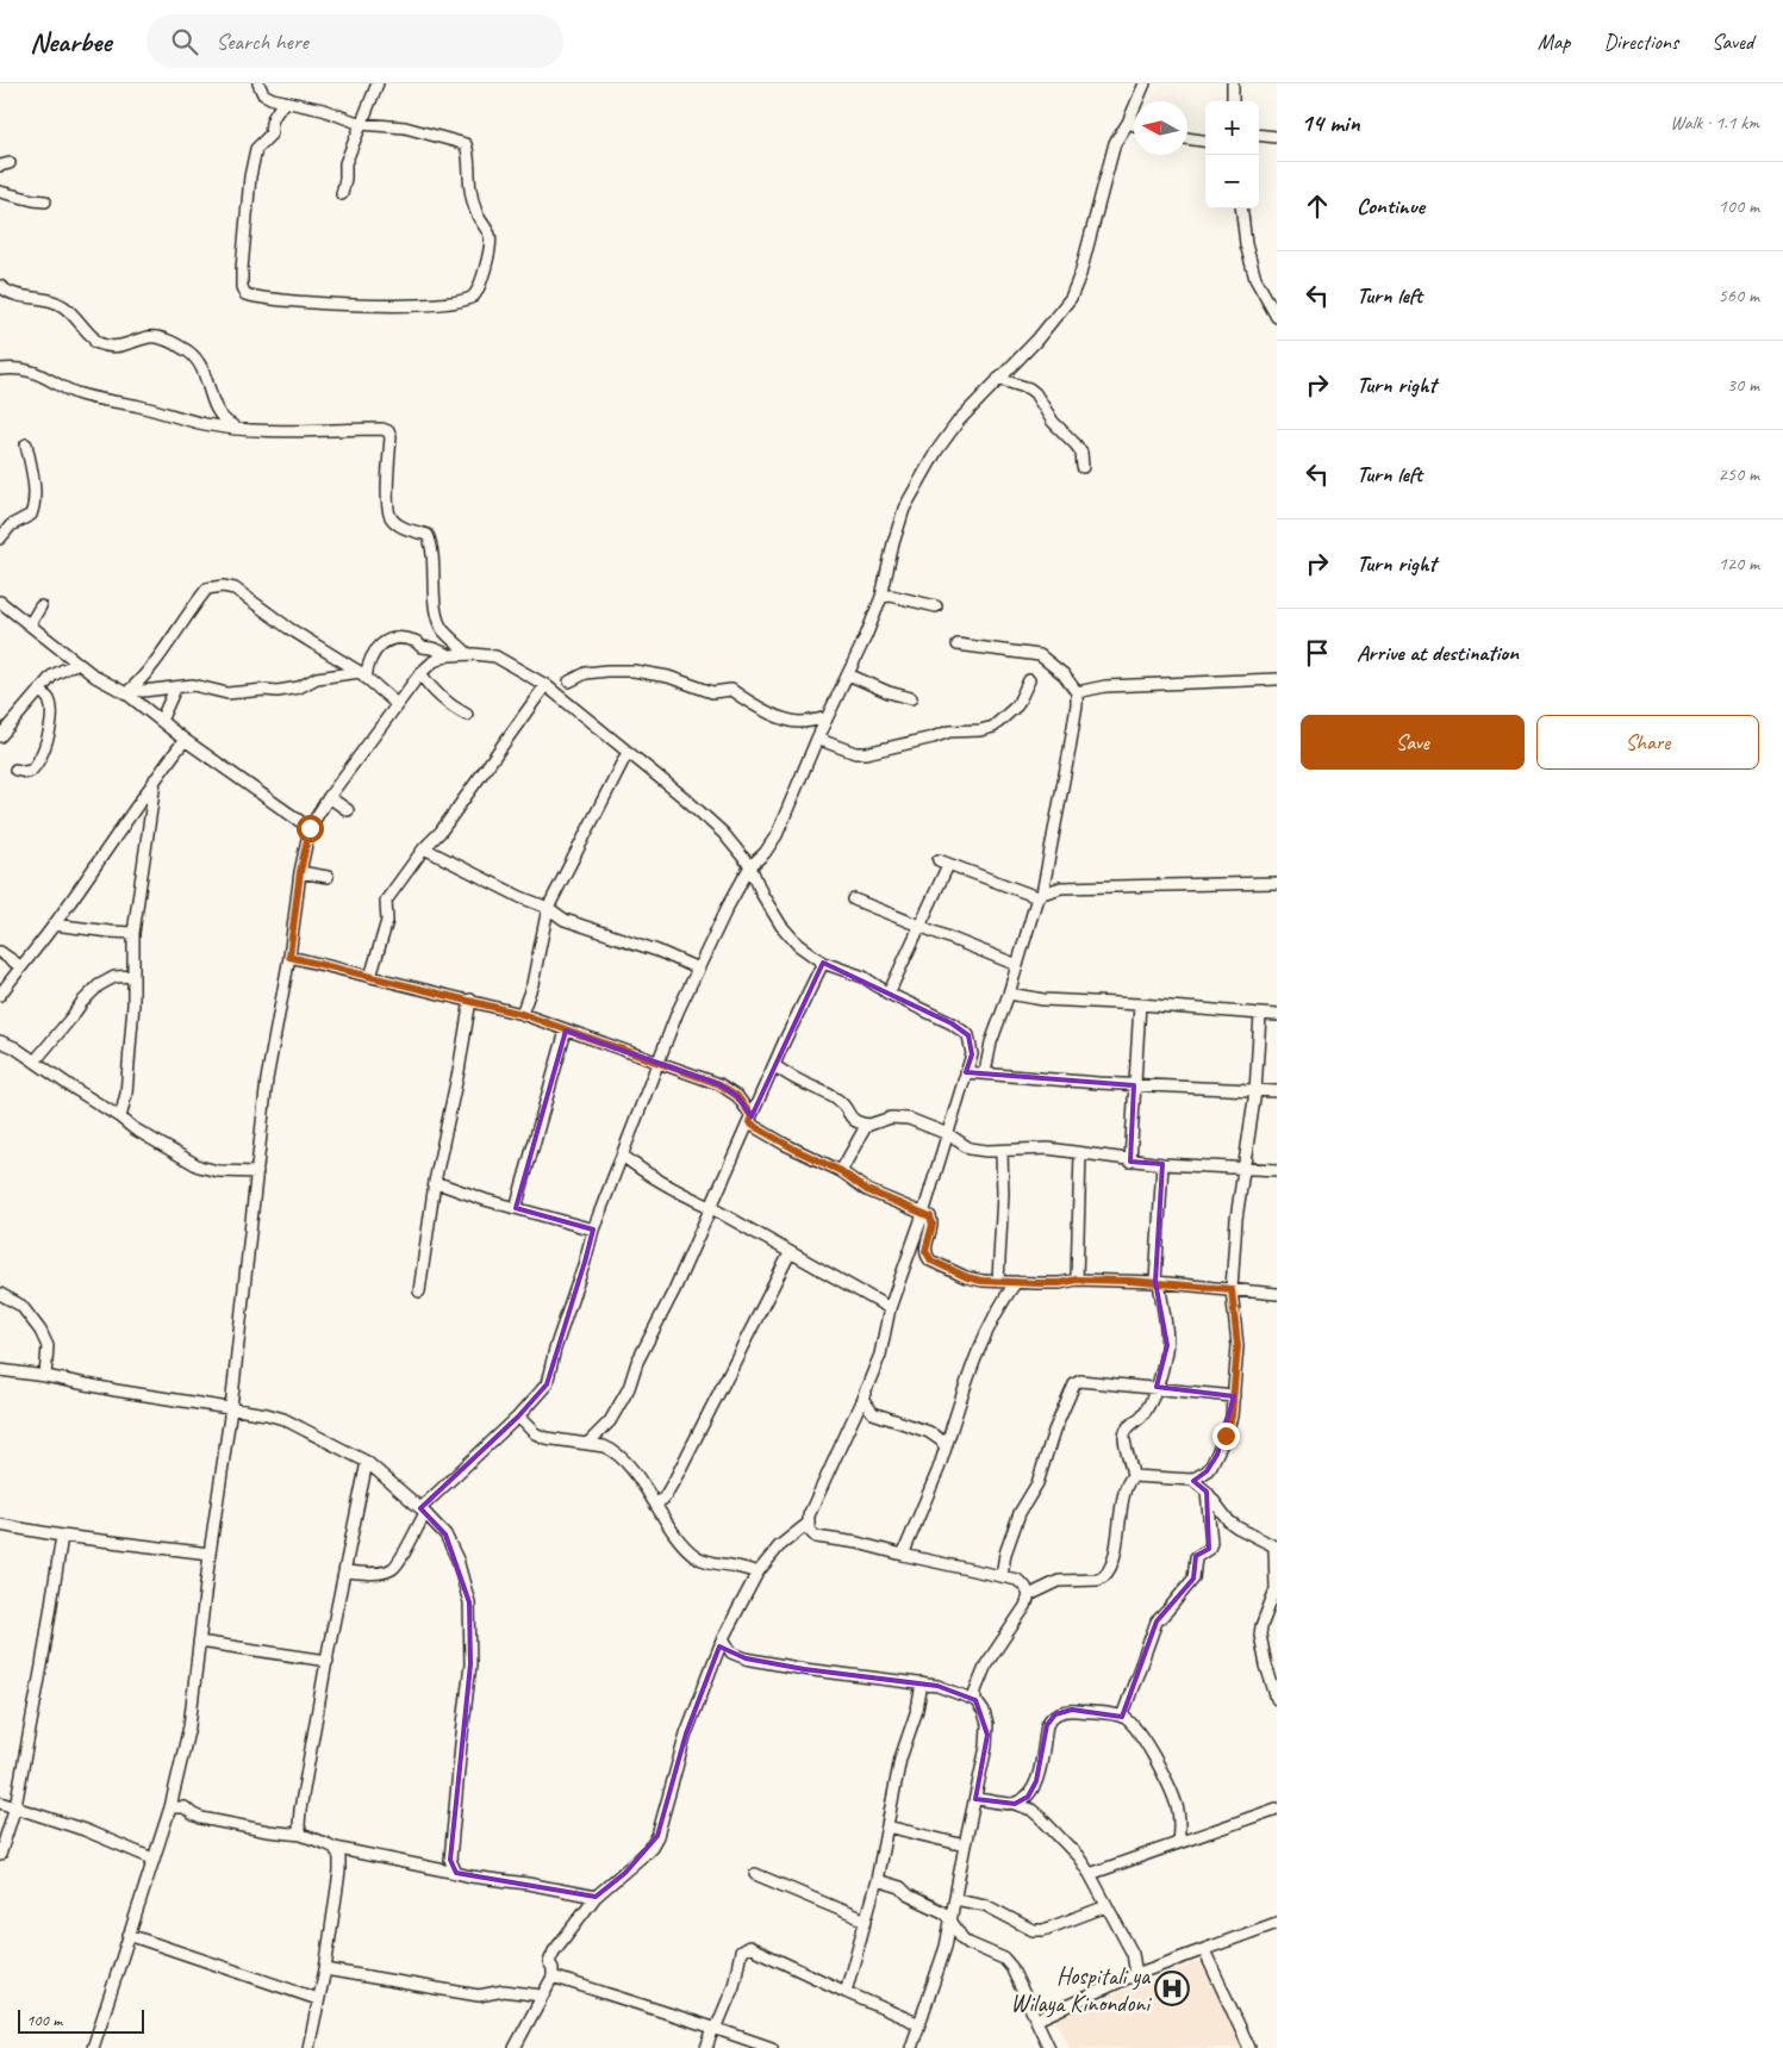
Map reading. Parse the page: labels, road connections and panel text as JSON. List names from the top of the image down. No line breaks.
{"places":{"hospital":["Hospitali ya Wilaya Kinondoni"]},"scale_bar":"100 m","north":"left","page":{"header":"Nearbee","search":"Search here","nav":["Map","Directions","Saved"],"heading":["14 min","Walk · 1.1 km"],"map_buttons":["+","−"],"list":[["Continue","100 m"],["Turn left","560 m"],["Turn right","30 m"],["Turn left","250 m"],["Turn right","120 m"],"Arrive at destination"],"buttons":["Save","Share"],"scale":"100 m"}}
